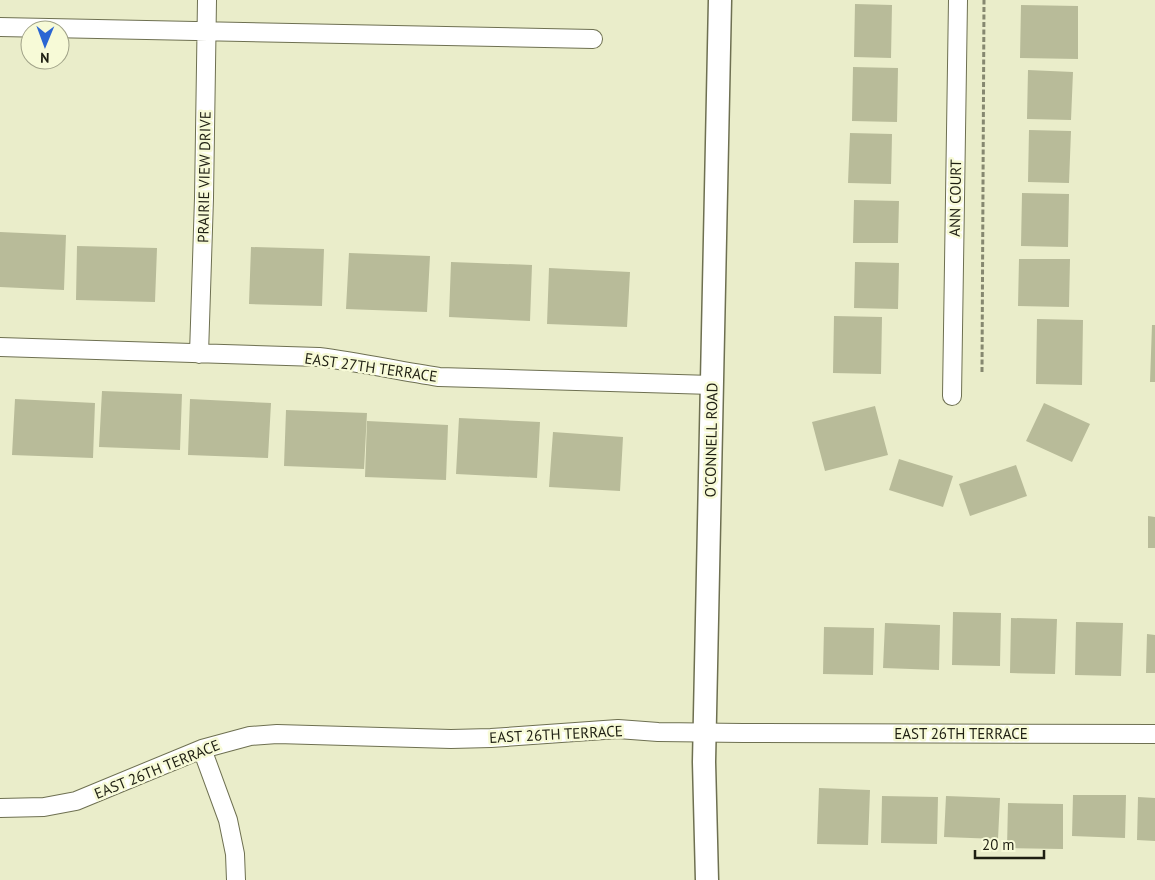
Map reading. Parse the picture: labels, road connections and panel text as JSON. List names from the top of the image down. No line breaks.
{"streets":{"street":["PRAIRIE VIEW DRIVE","ANN COURT","EAST 27TH TERRACE","O'CONNELL ROAD","EAST 26TH TERRACE"]},"crossings":[["PRAIRIE VIEW DRIVE","EAST 27TH TERRACE"],["EAST 27TH TERRACE","O'CONNELL ROAD"],["O'CONNELL ROAD","EAST 26TH TERRACE"]],"scale_bar":"20 m","north":"bottom"}
